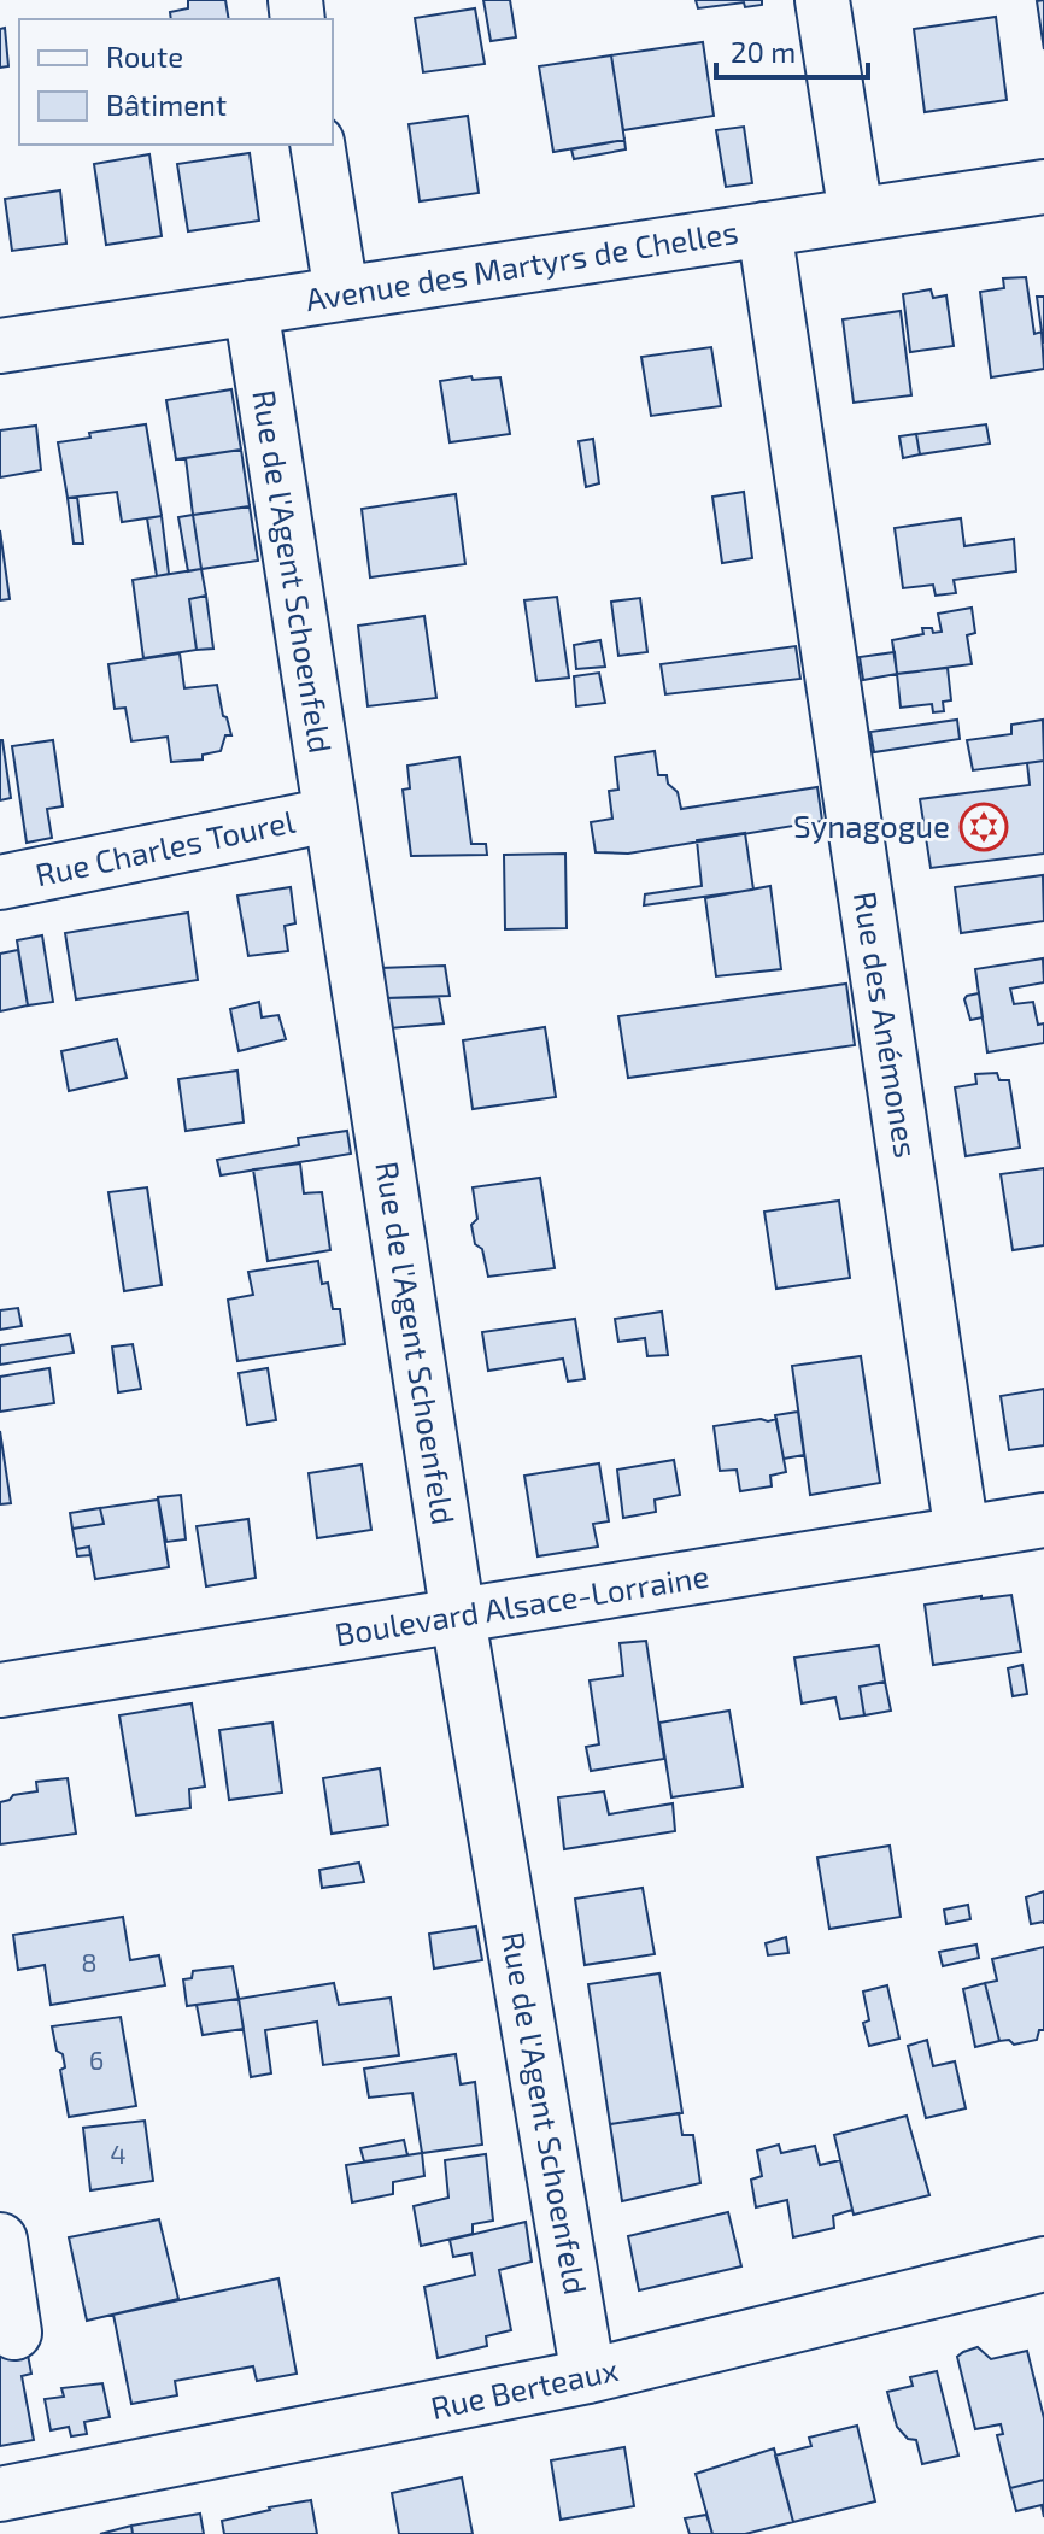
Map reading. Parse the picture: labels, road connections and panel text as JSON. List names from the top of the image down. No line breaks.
{"streets":{"street":["Avenue des Martyrs de Chelles","Rue de l'Agent Schoenfeld","Rue Charles Tourel","Rue des Anémones","Boulevard Alsace-Lorraine","Rue Berteaux"]},"crossings":[["Avenue des Martyrs de Chelles","Rue de l'Agent Schoenfeld"],["Avenue des Martyrs de Chelles","Rue des Anémones"],["Rue de l'Agent Schoenfeld","Rue Charles Tourel"],["Rue de l'Agent Schoenfeld","Boulevard Alsace-Lorraine"],["Rue de l'Agent Schoenfeld","Rue Berteaux"],["Rue des Anémones","Boulevard Alsace-Lorraine"]],"places":{"synagogue":["Synagogue"]},"house_numbers":["8","6","4"],"legend":["Route","Bâtiment"],"scale_bar":"20 m"}
